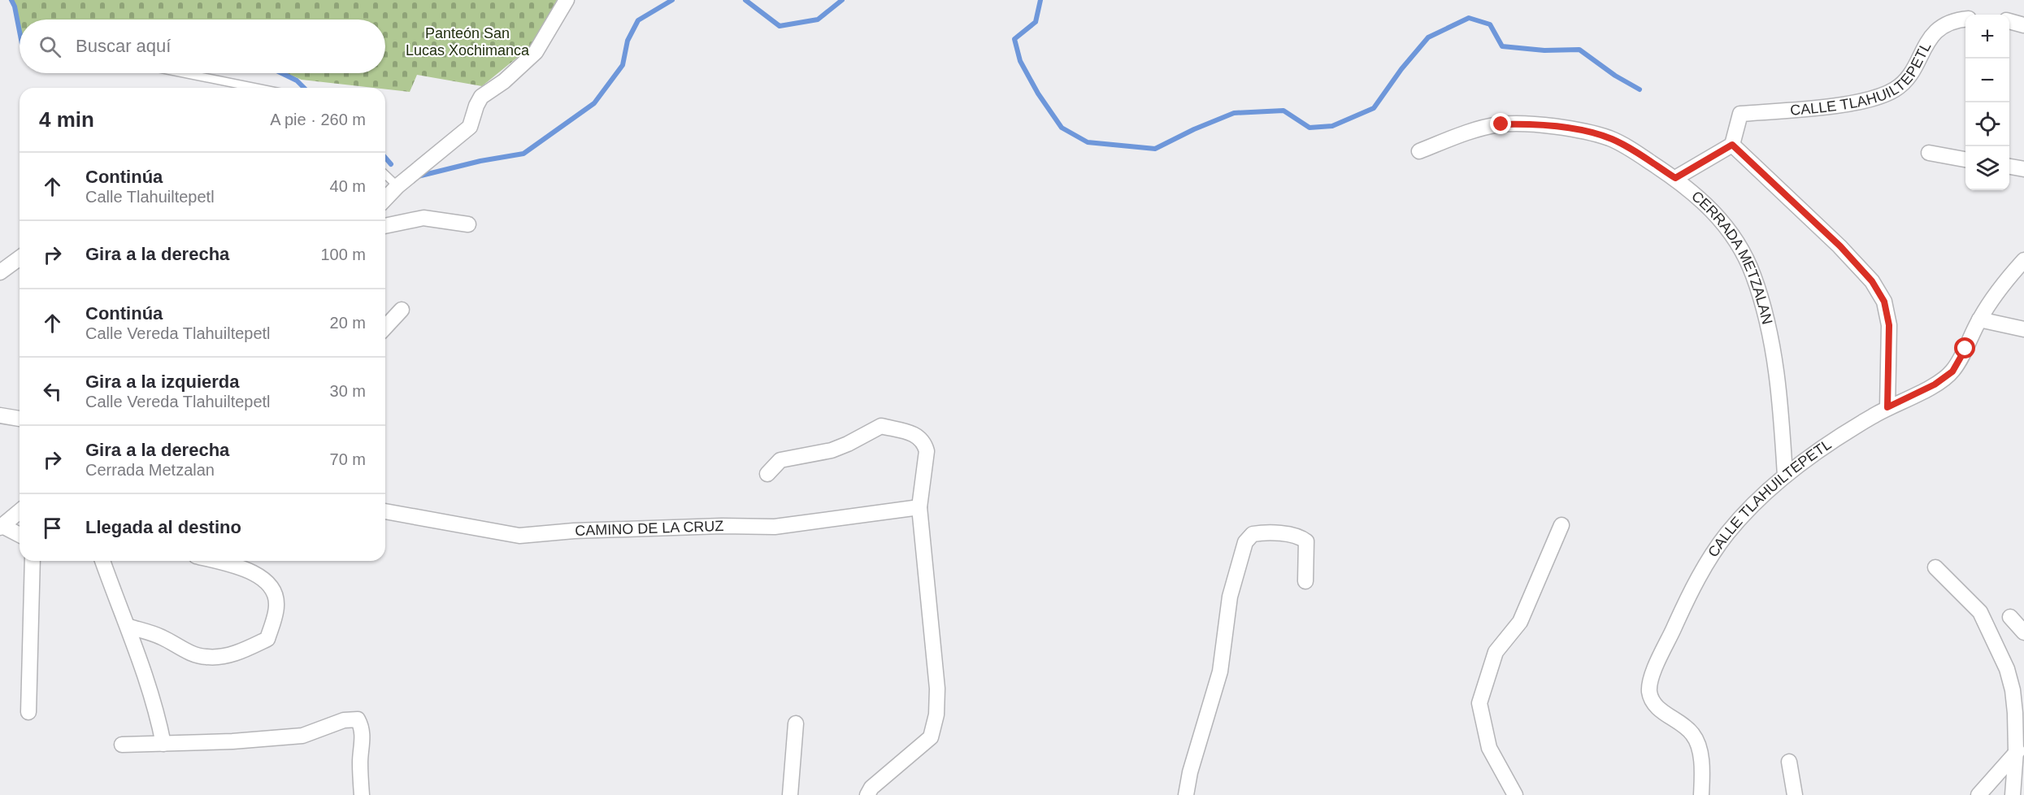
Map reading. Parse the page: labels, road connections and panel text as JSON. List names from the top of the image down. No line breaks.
{"streets":{"street":["CALLE TLAHUILTEPETL","CERRADA METZALAN","CAMINO DE LA CRUZ"]},"crossings":[["CALLE TLAHUILTEPETL","CERRADA METZALAN"]],"parks":["Panteón San Lucas Xochimanca"],"page":{"map_buttons":["+","−"],"search":"Buscar aquí","heading":["4 min","A pie · 260 m"],"list":[["Continúa","Calle Tlahuiltepetl","40 m"],["Gira a la derecha","100 m"],["Continúa","Calle Vereda Tlahuiltepetl","20 m"],["Gira a la izquierda","Calle Vereda Tlahuiltepetl","30 m"],["Gira a la derecha","Cerrada Metzalan","70 m"],"Llegada al destino"]}}
